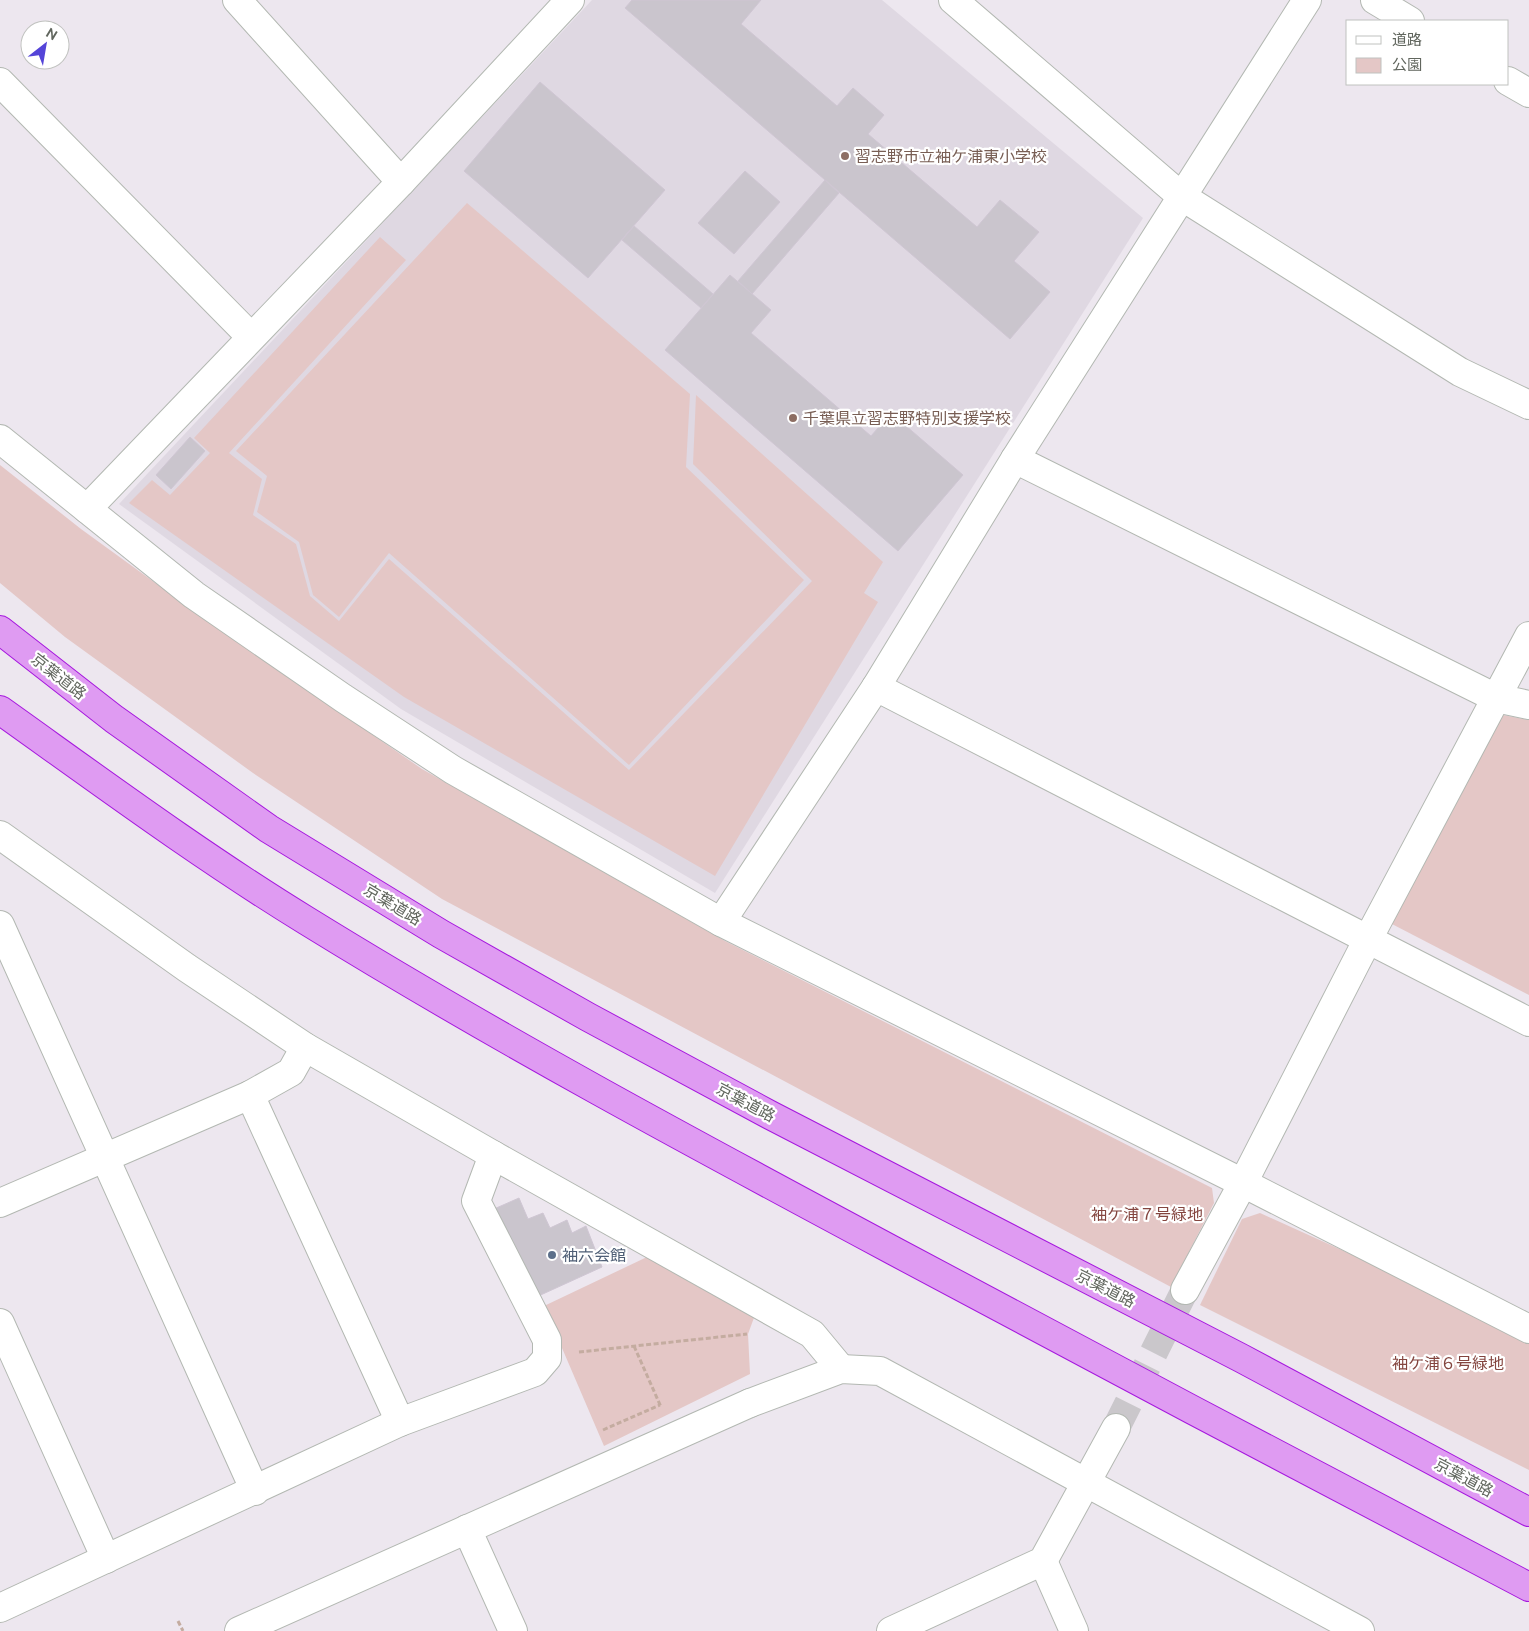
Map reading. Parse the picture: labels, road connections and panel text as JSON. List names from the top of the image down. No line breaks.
{"streets":{"highway":["京葉道路"]},"parks":["袖ケ浦７号緑地","袖ケ浦６号緑地"],"places":["習志野市立袖ケ浦東小学校","千葉県立習志野特別支援学校","袖六会館"],"legend":["道路","公園"],"north":"top right"}
